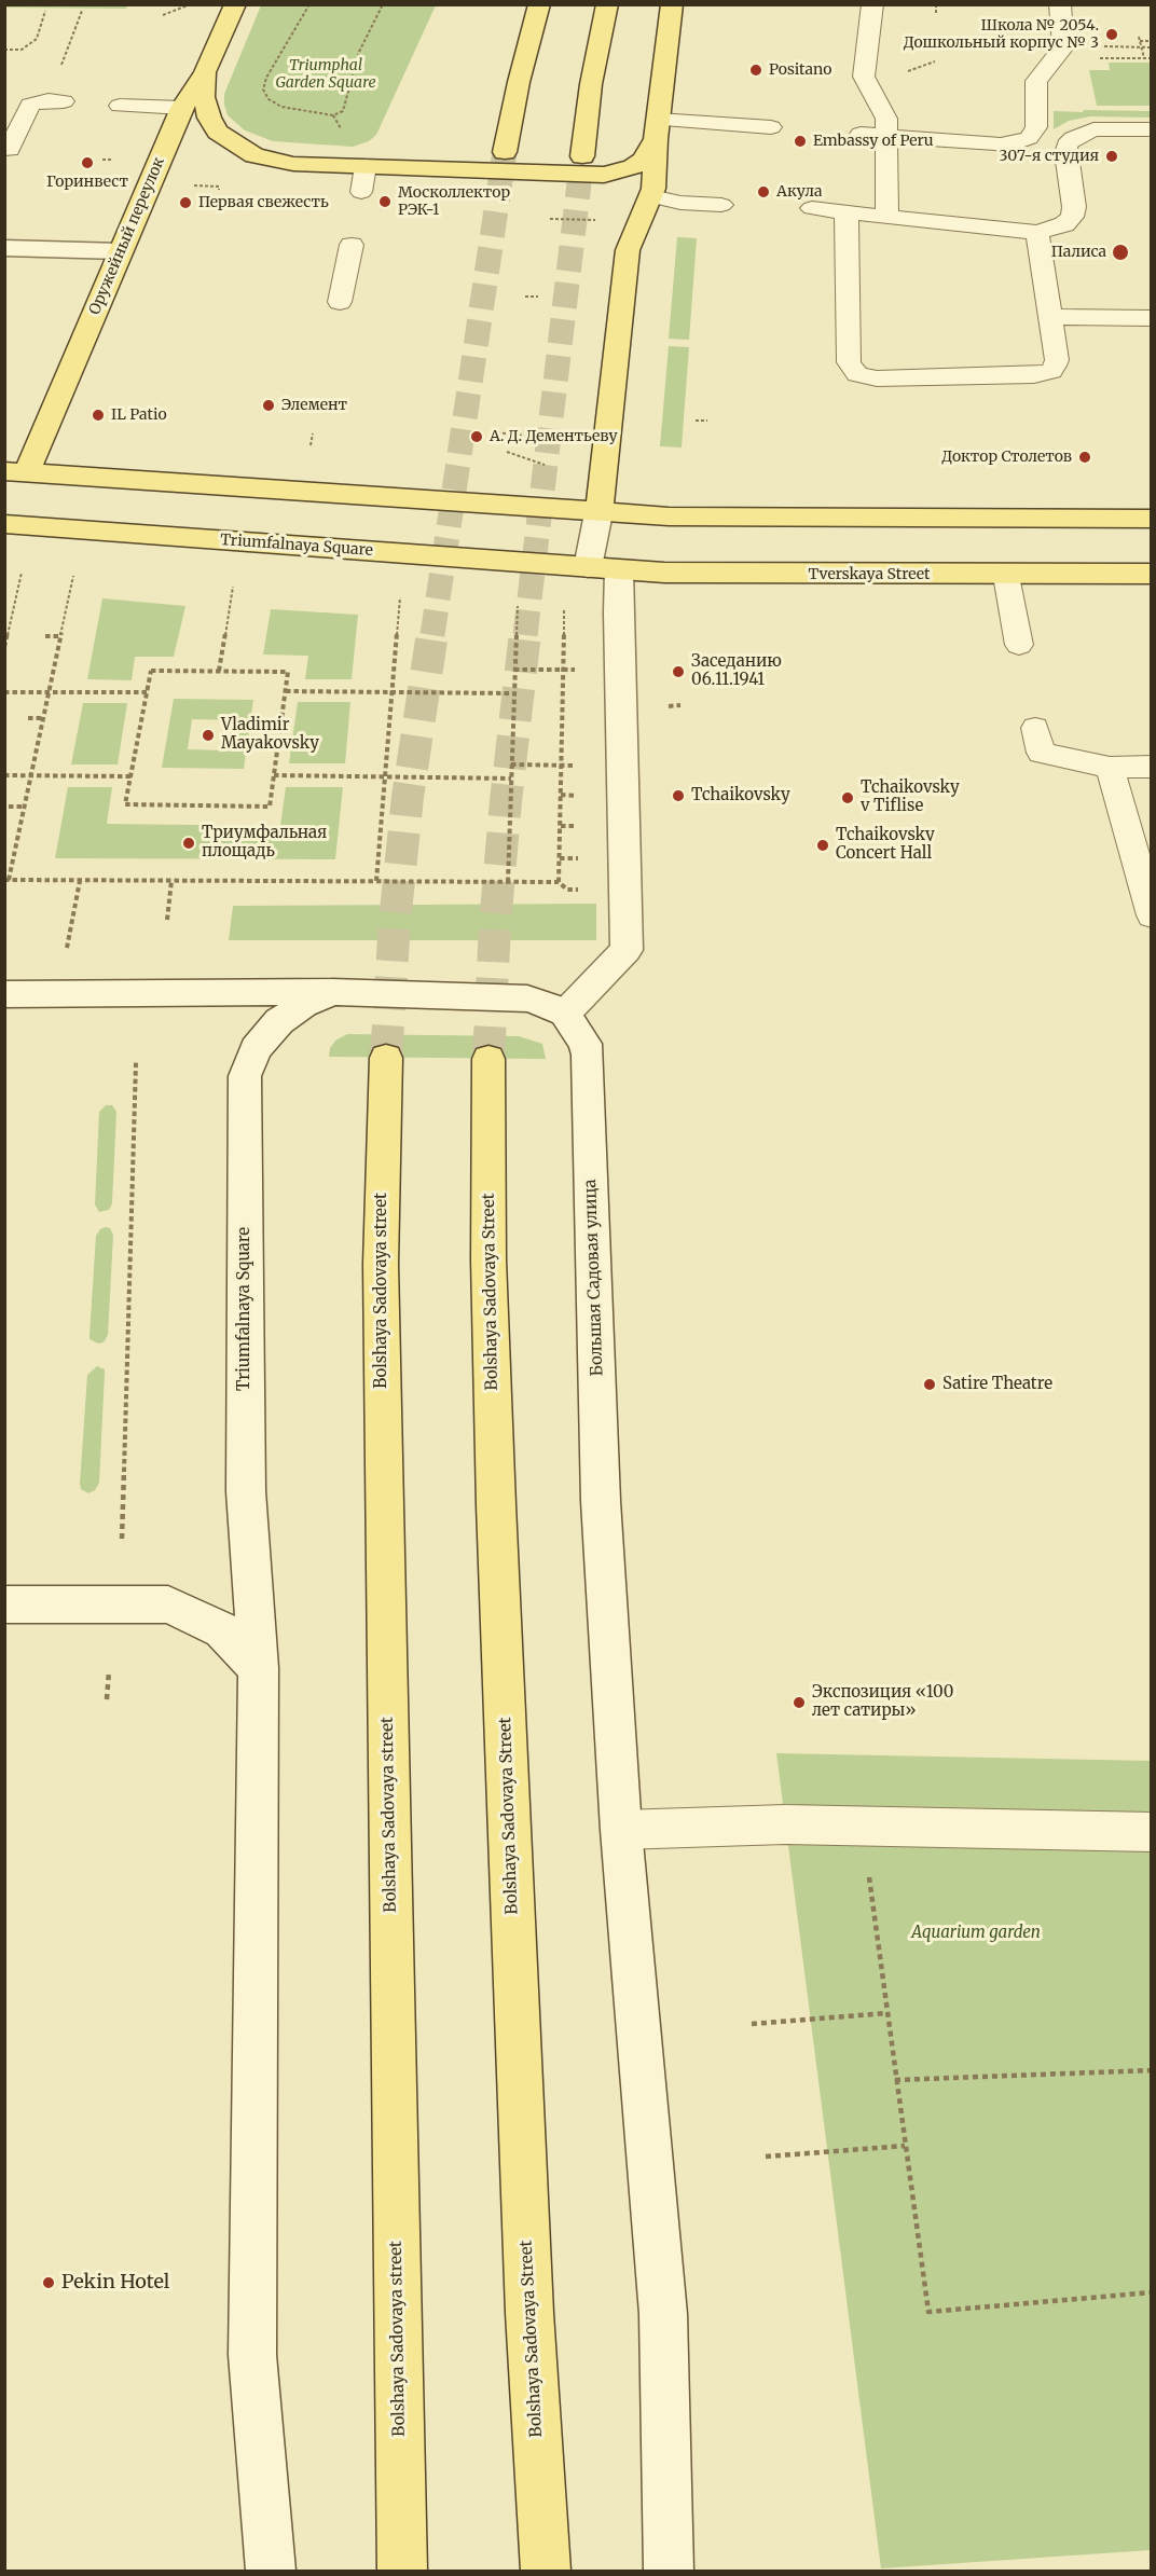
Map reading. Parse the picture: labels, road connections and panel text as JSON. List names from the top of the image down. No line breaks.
{"streets":{"main road":["Оружейный переулок","Triumfalnaya Square","Tverskaya Street","Bolshaya Sadovaya street","Bolshaya Sadovaya Street"],"street":["Большая Садовая улица"]},"crossings":[["Triumfalnaya Square","Tverskaya Street"],["Triumfalnaya Square","Большая Садовая улица"]],"parks":["Triumphal Garden Square","Aquarium garden"],"places":["Школа № 2054. Дошкольный корпус № 3","Positano","Embassy of Peru","307-я студия","Горинвест","Акула","Москоллектор РЭК-1","Первая свежесть","Палиса","Элемент","IL Patio","А. Д. Дементьеву","Доктор Столетов","Заседанию 06.11.1941","Vladimir Mayakovsky","Tchaikovsky","Tchaikovsky v Tiflise","Триумфальная площадь","Tchaikovsky Concert Hall","Satire Theatre","Экспозиция «100 лет сатиры»","Pekin Hotel"]}
